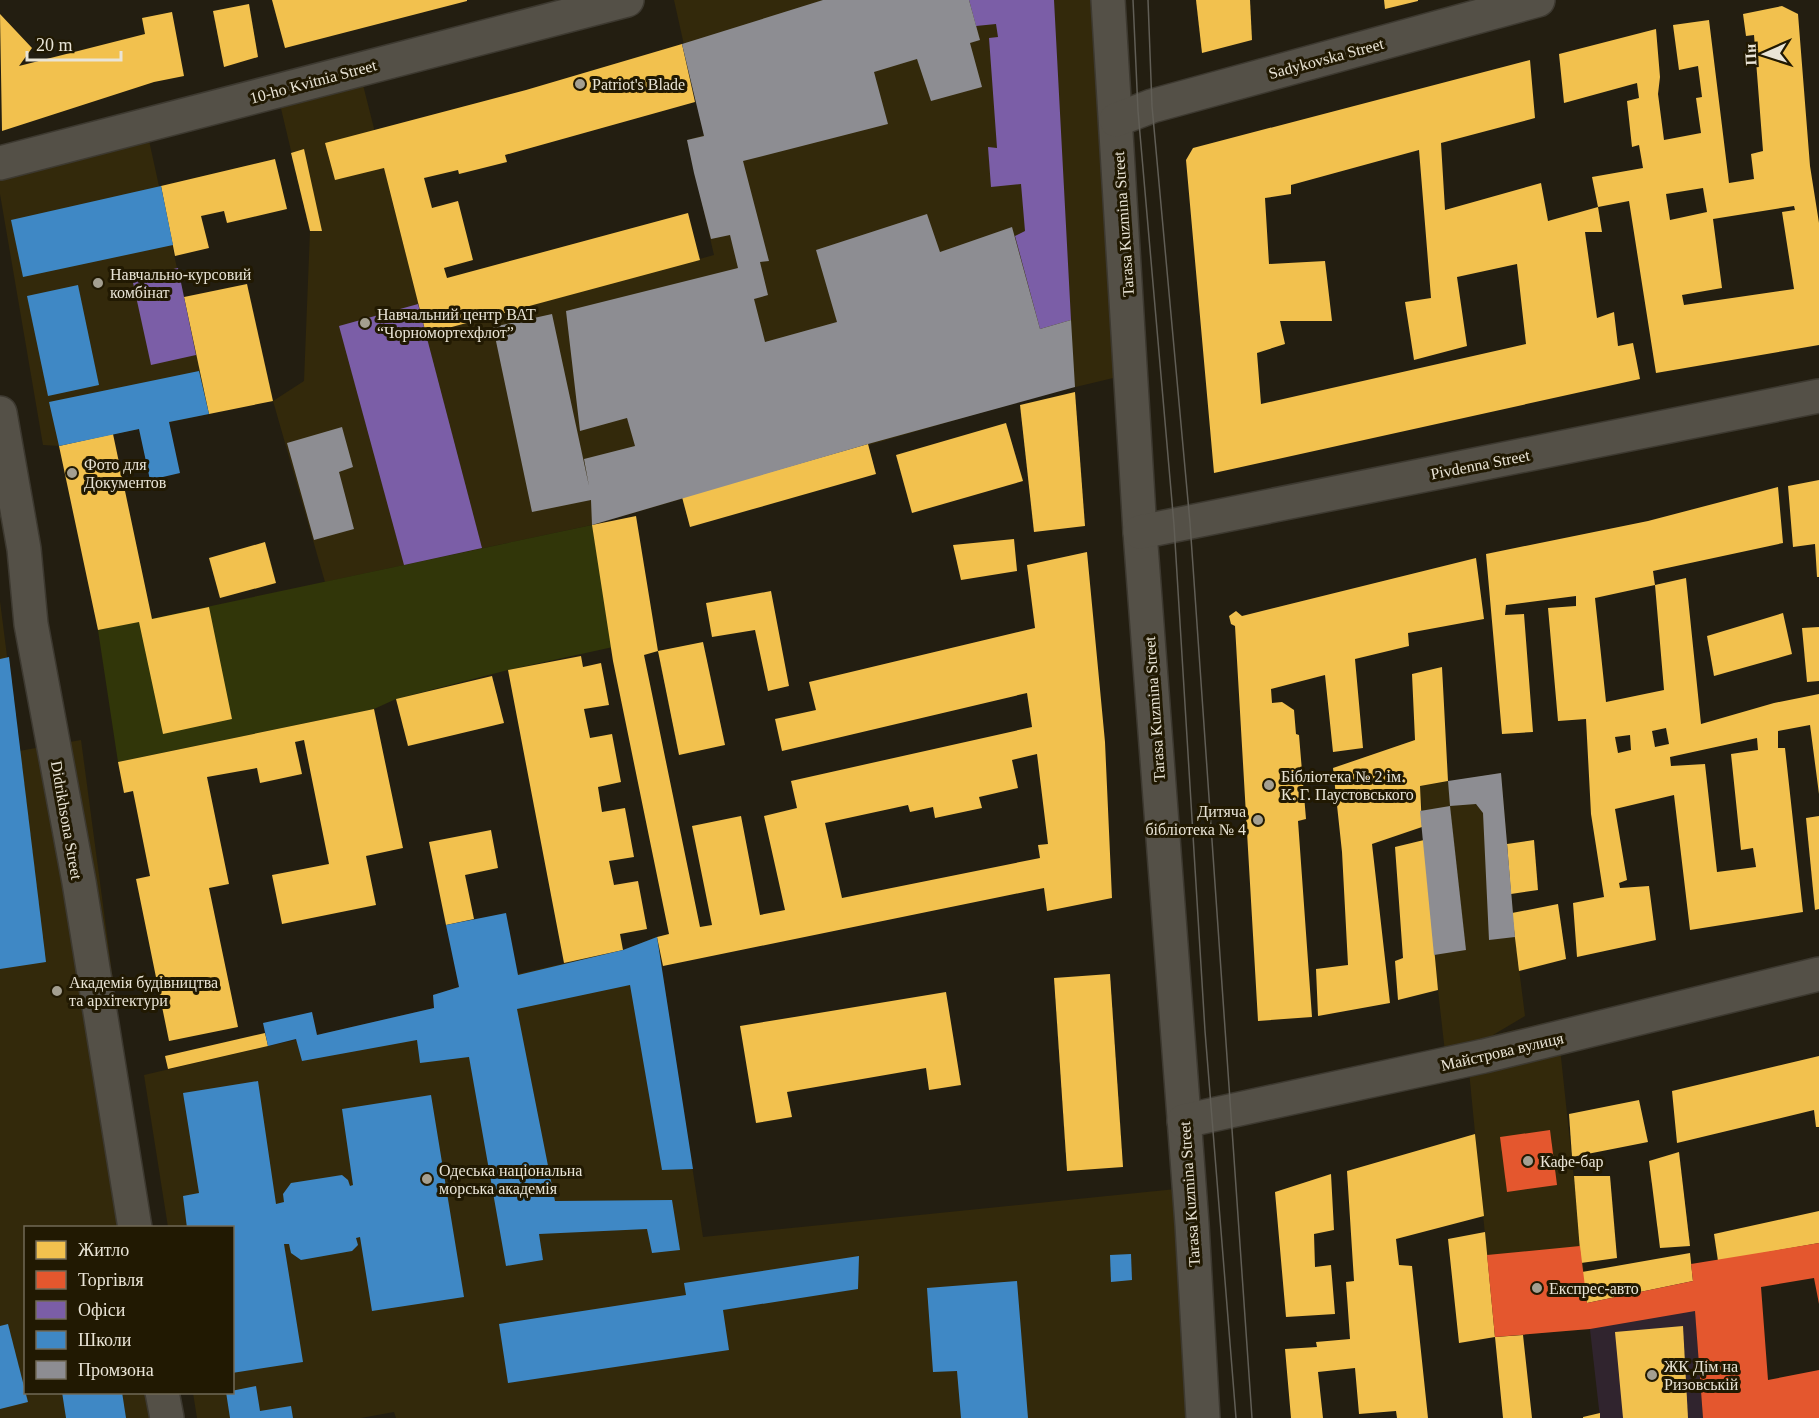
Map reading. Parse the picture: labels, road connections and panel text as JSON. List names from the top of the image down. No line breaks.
{"streets":{"street":["Sadykovska Street","10-ho Kvitnia Street","Tarasa Kuzmina Street","Pivdenna Street","Didrikhsona Street","Майстрова вулиця"]},"crossings":[["Sadykovska Street","Tarasa Kuzmina Street"],["Tarasa Kuzmina Street","Pivdenna Street"],["Tarasa Kuzmina Street","Майстрова вулиця"]],"places":["Patriot's Blade","Навчально-курсовий комбінат","Навчальний центр ВАТ “Чорномортехфлот”","Фото для Документов","Бібліотека № 2 ім. К. Г. Паустовського","Дитяча бібліотека № 4","Академія будівництва та архітектури","Кафе-бар","Одеська національна морська академія","Експрес-авто","ЖК Дім на Ризовській"],"legend":["Житло","Торгівля","Офіси","Школи","Промзона"],"scale_bar":"20 m","north":"left"}
